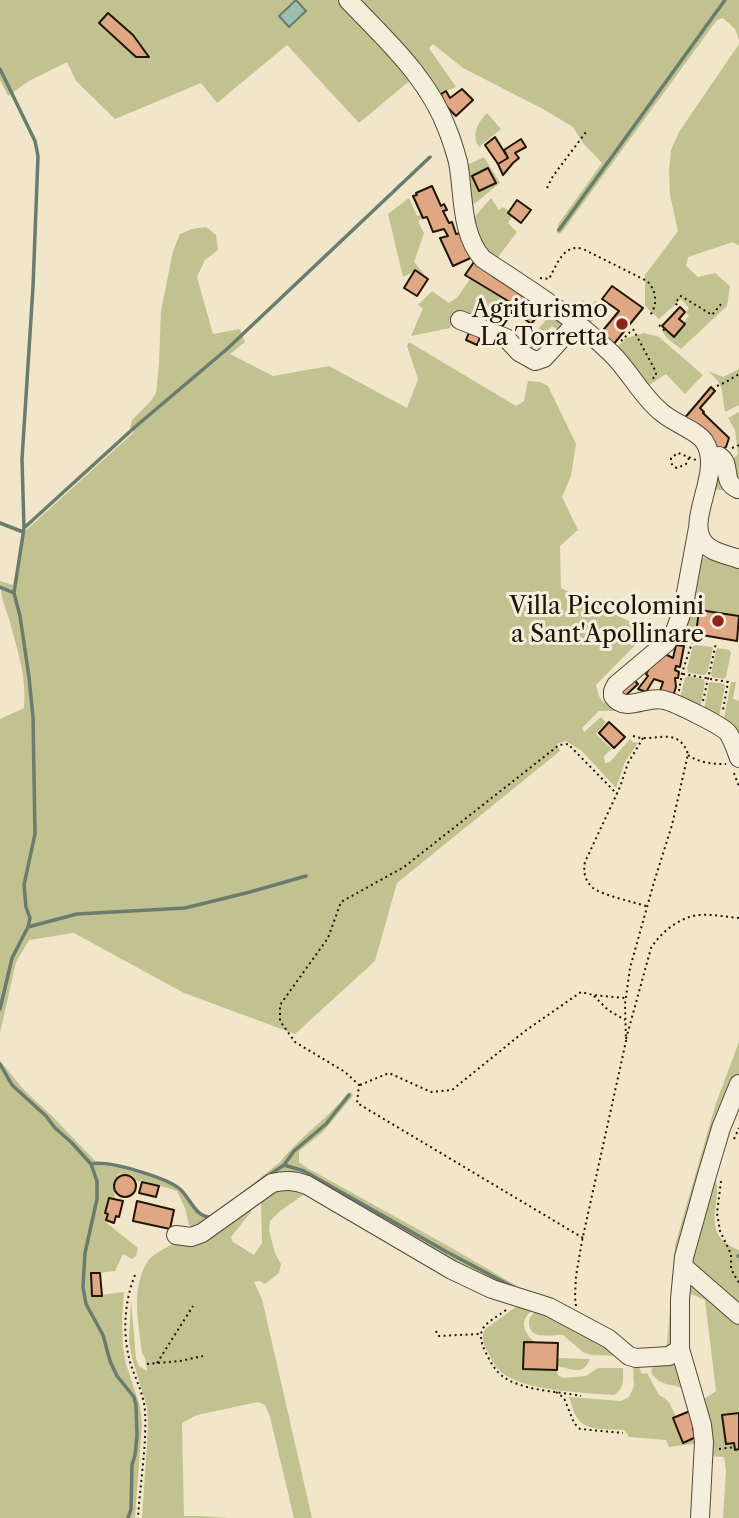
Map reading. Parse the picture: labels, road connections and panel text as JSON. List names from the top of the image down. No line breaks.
{"places":["Agriturismo La Torretta","Villa Piccolomini a Sant'Apollinare"]}
